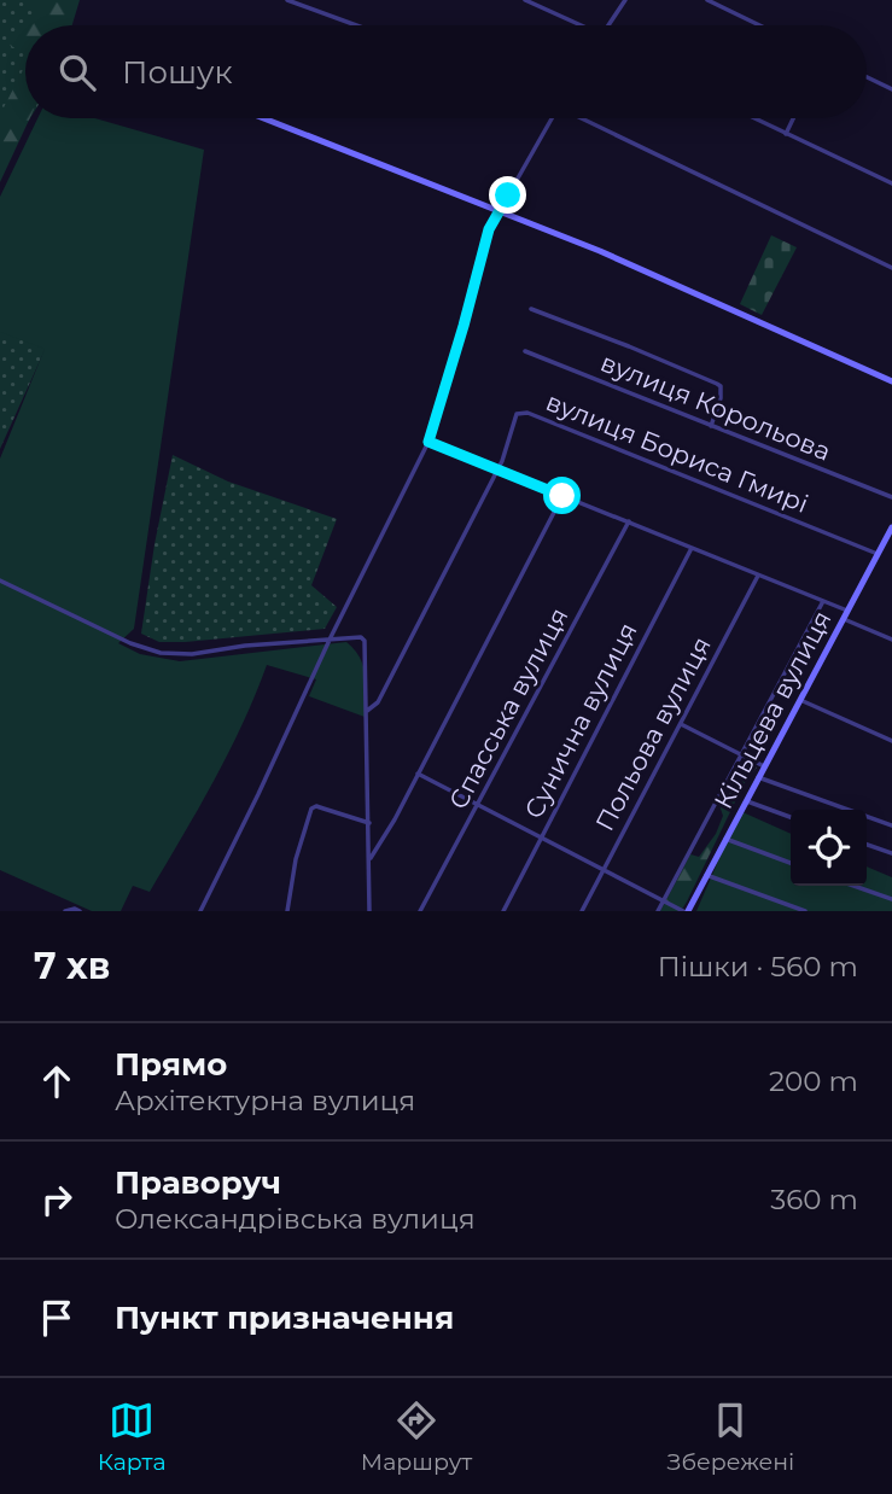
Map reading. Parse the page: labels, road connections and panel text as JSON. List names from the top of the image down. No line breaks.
{"streets":{"street":["вулиця Корольова","вулиця Бориса Гмирі","Спасська вулиця","Кільцева вулиця","Сунична вулиця","Польова вулиця"]},"crossings":[["вулиця Бориса Гмирі","Кільцева вулиця"]],"page":{"search":"Пошук","heading":["7 хв","Пішки · 560 m"],"list":[["Прямо","Архітектурна вулиця","200 m"],["Праворуч","Олександрівська вулиця","360 m"],"Пункт призначення"],"nav":["Карта","Маршрут","Збережені"]}}
